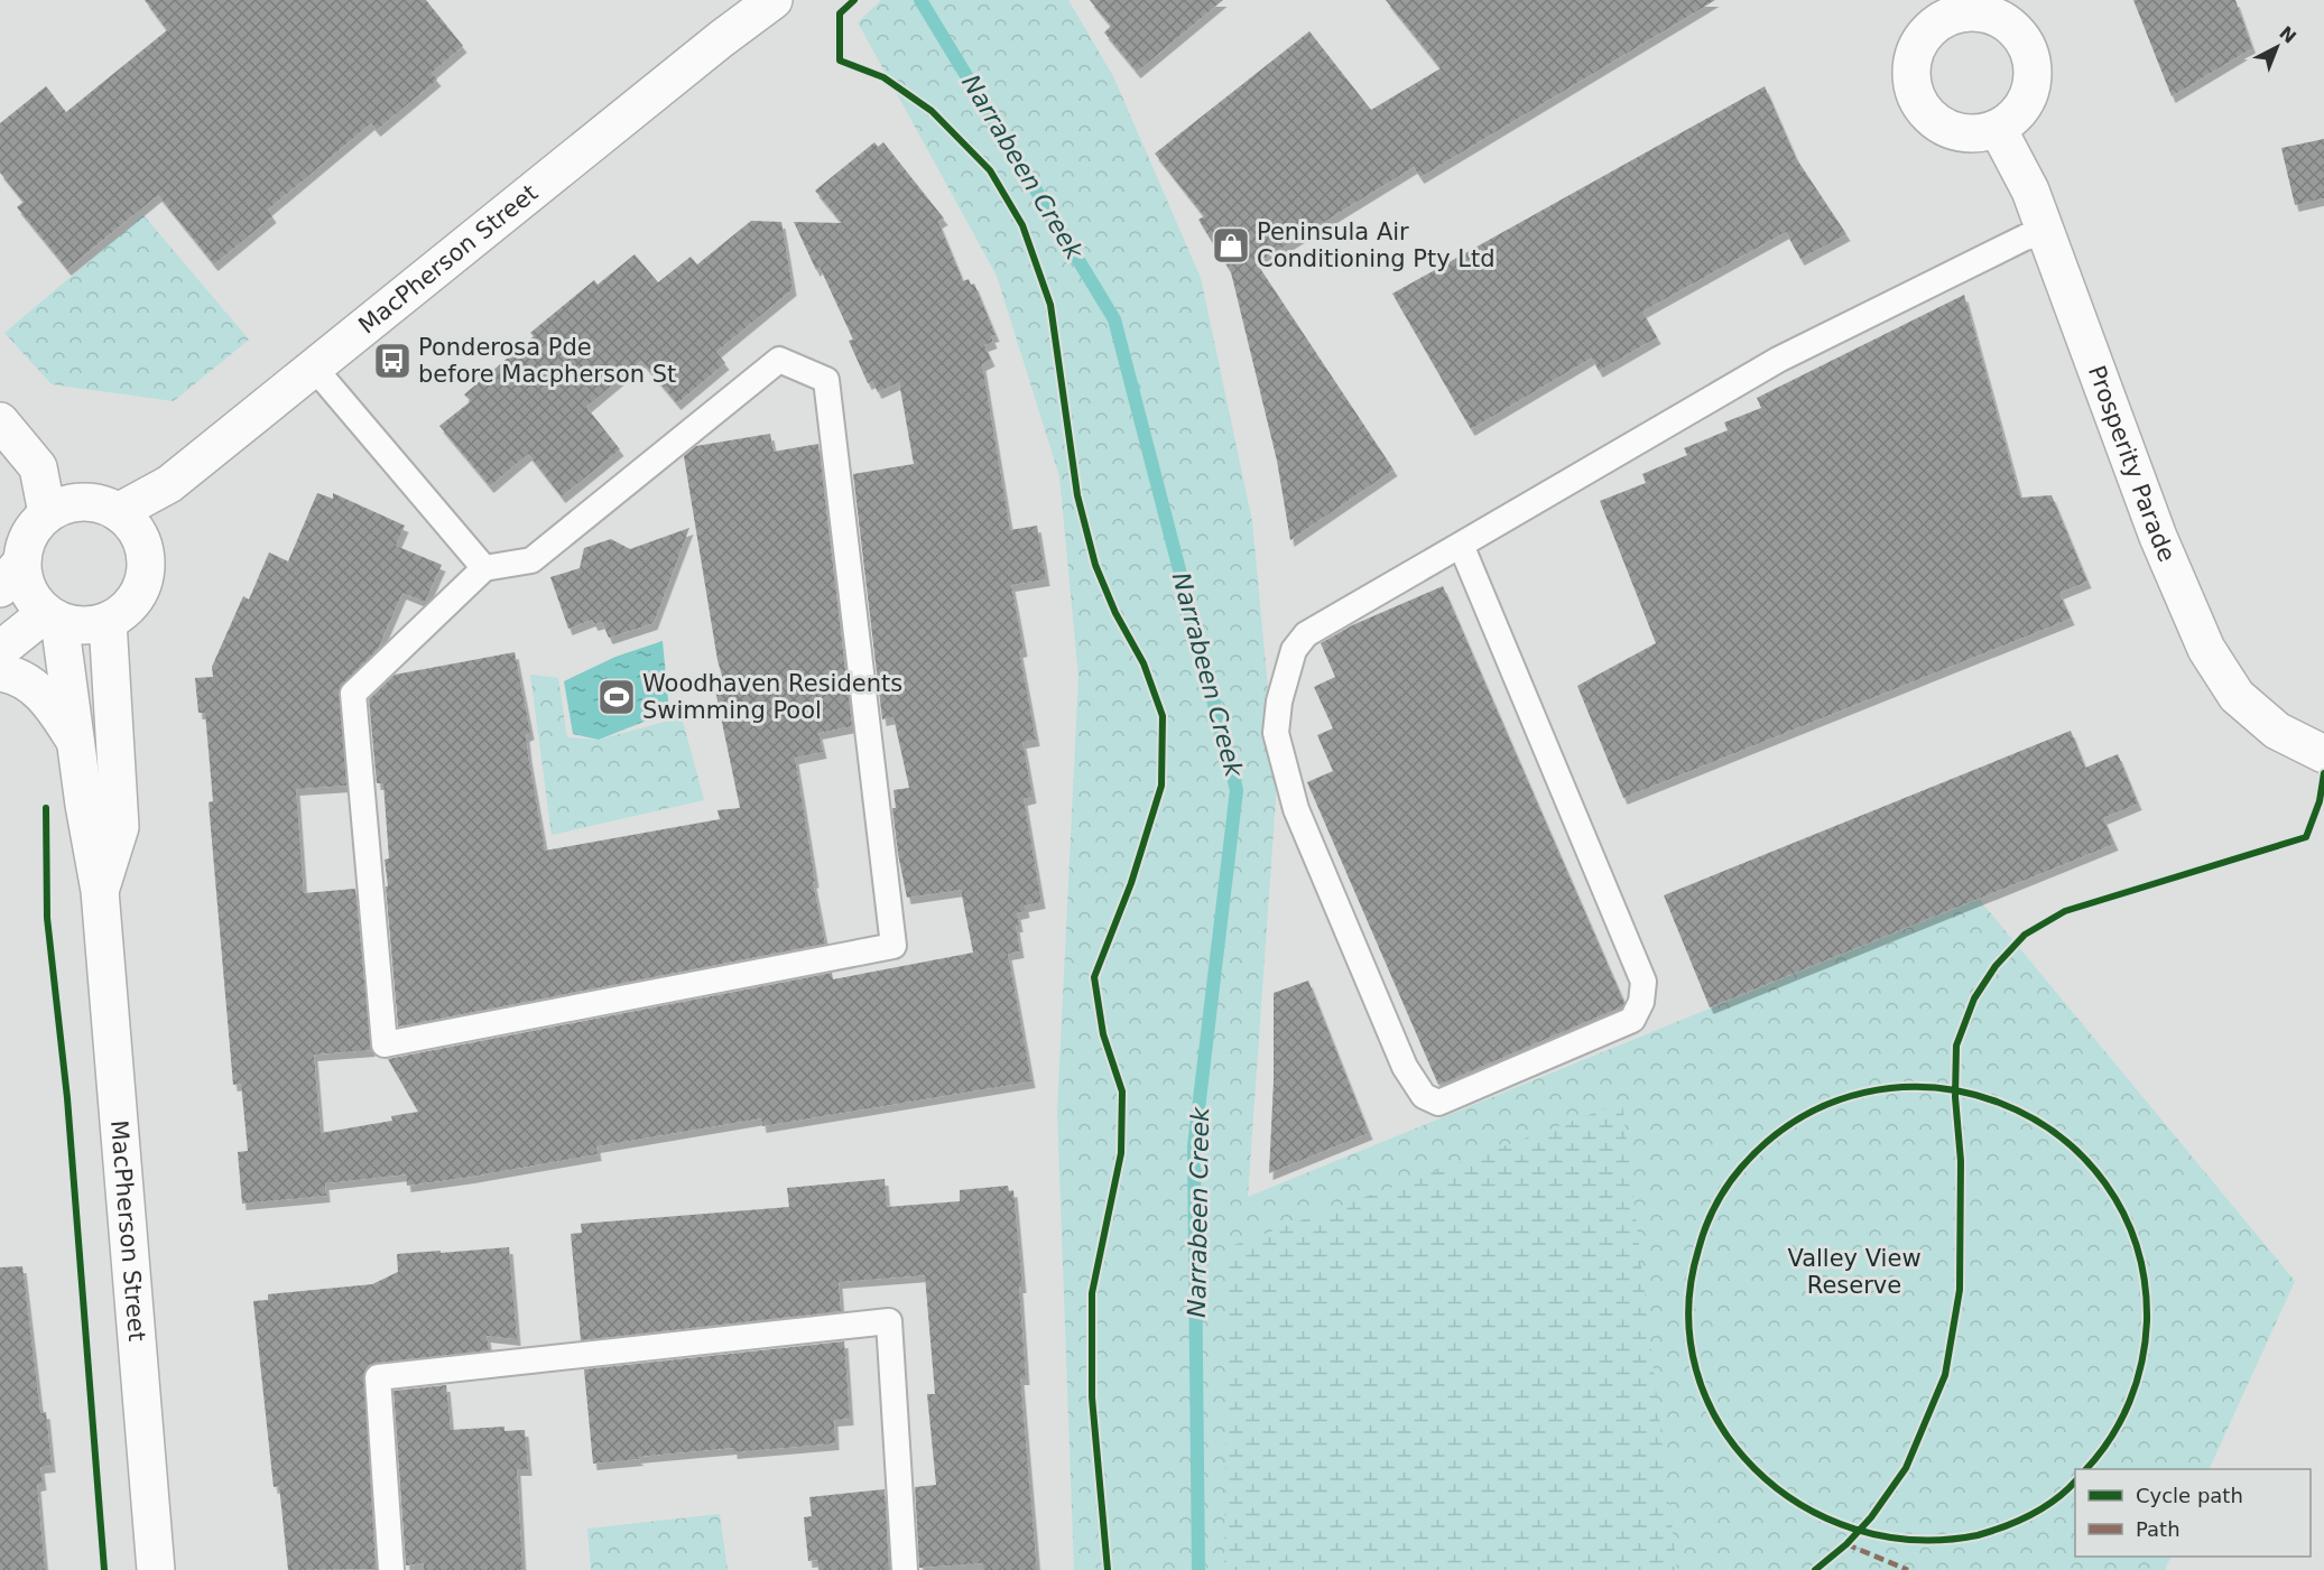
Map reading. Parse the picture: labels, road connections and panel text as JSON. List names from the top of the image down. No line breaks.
{"streets":{"street":["MacPherson Street","Prosperity Parade"]},"water":["Narrabeen Creek"],"parks":["Valley View Reserve"],"places":{"shop":["Peninsula Air Conditioning Pty Ltd"],"bus stop":["Ponderosa Pde before Macpherson St"],"sports":["Woodhaven Residents Swimming Pool"]},"legend":["Cycle path","Path"],"north":"top right"}
